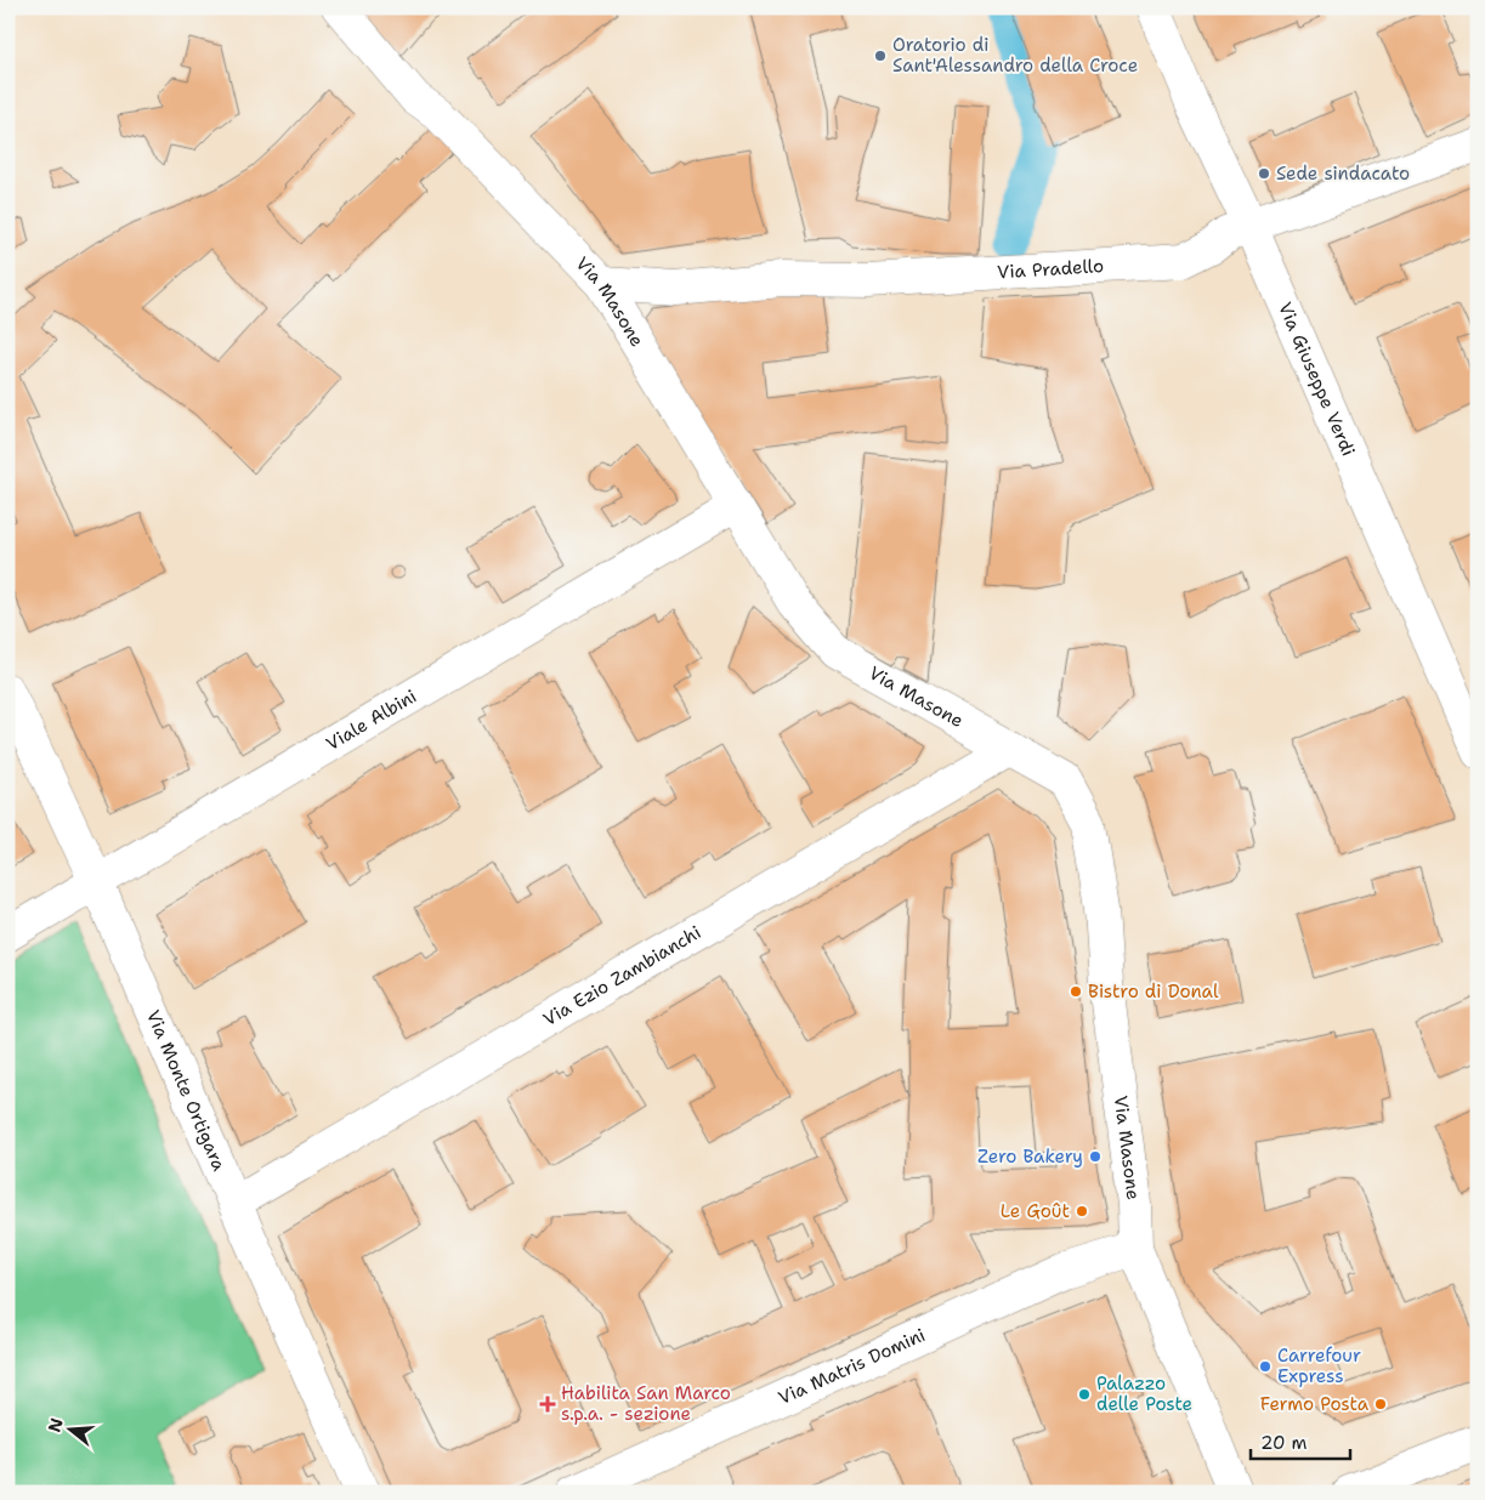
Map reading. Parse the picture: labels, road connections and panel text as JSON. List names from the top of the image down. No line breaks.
{"streets":{"street":["Via Pradello","Via Masone","Via Giuseppe Verdi","Viale Albini","Via Ezio Zambianchi","Via Monte Ortigara","Via Matris Domini"]},"crossings":[["Via Pradello","Via Masone"],["Via Pradello","Via Giuseppe Verdi"],["Via Masone","Viale Albini"],["Via Masone","Via Ezio Zambianchi"],["Via Masone","Via Matris Domini"],["Viale Albini","Via Monte Ortigara"],["Via Ezio Zambianchi","Via Monte Ortigara"]],"places":{"other":["Oratorio di Sant'Alessandro della Croce","Sede sindacato","Bistro di Donal","Zero Bakery","Le Goût","Carrefour Express","Palazzo delle Poste","Fermo Posta"],"health":["Habilita San Marco s.p.a. - sezione"]},"scale_bar":"20 m","north":"left"}
